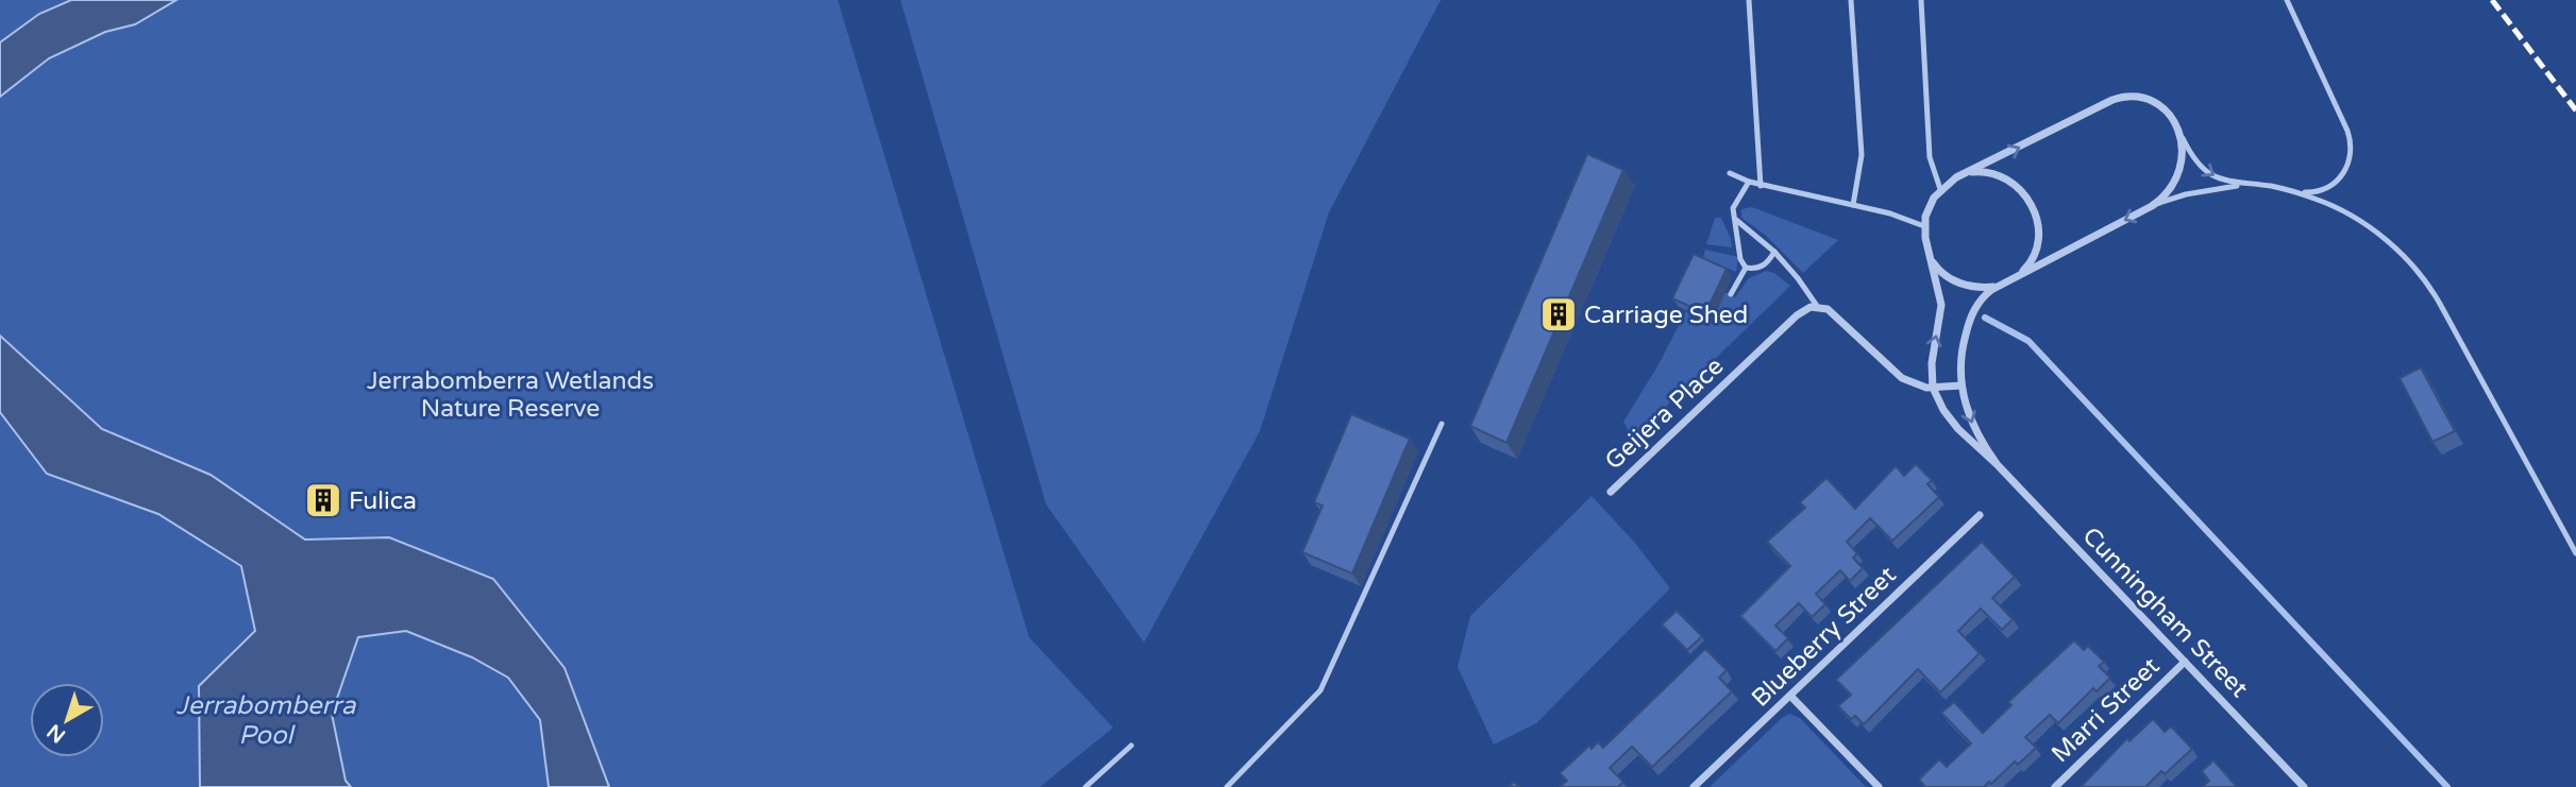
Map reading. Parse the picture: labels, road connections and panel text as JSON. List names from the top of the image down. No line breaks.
{"streets":{"street":["Geijera Place","Cunningham Street","Blueberry Street","Marri Street"]},"crossings":[["Cunningham Street","Marri Street"]],"water":["Jerrabomberra Pool"],"parks":["Jerrabomberra Wetlands Nature Reserve"],"places":{"building":["Carriage Shed","Fulica"]},"north":"bottom left"}
